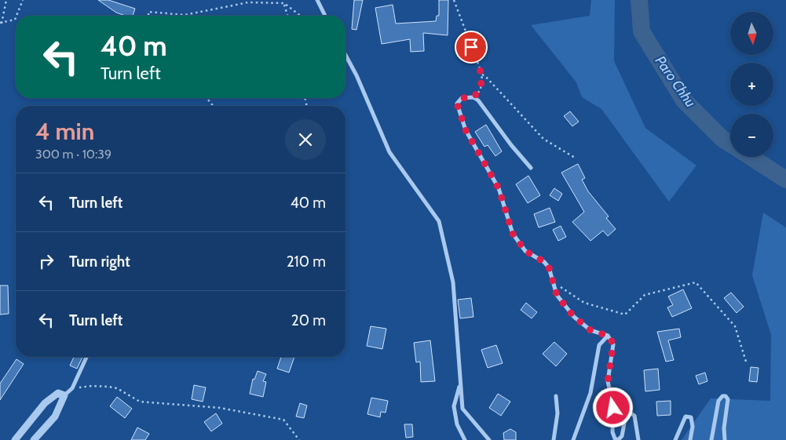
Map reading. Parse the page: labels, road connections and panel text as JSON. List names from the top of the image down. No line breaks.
{"water":["Paro Chhu"],"north":"bottom","page":{"map_buttons":["+","−"],"turn":["40 m","Turn left"],"heading":["4 min","300 m · 10:39"],"list":[{"name":"Turn left","value":"40 m"},{"name":"Turn right","value":"210 m"},{"name":"Turn left","value":"20 m"}]}}
